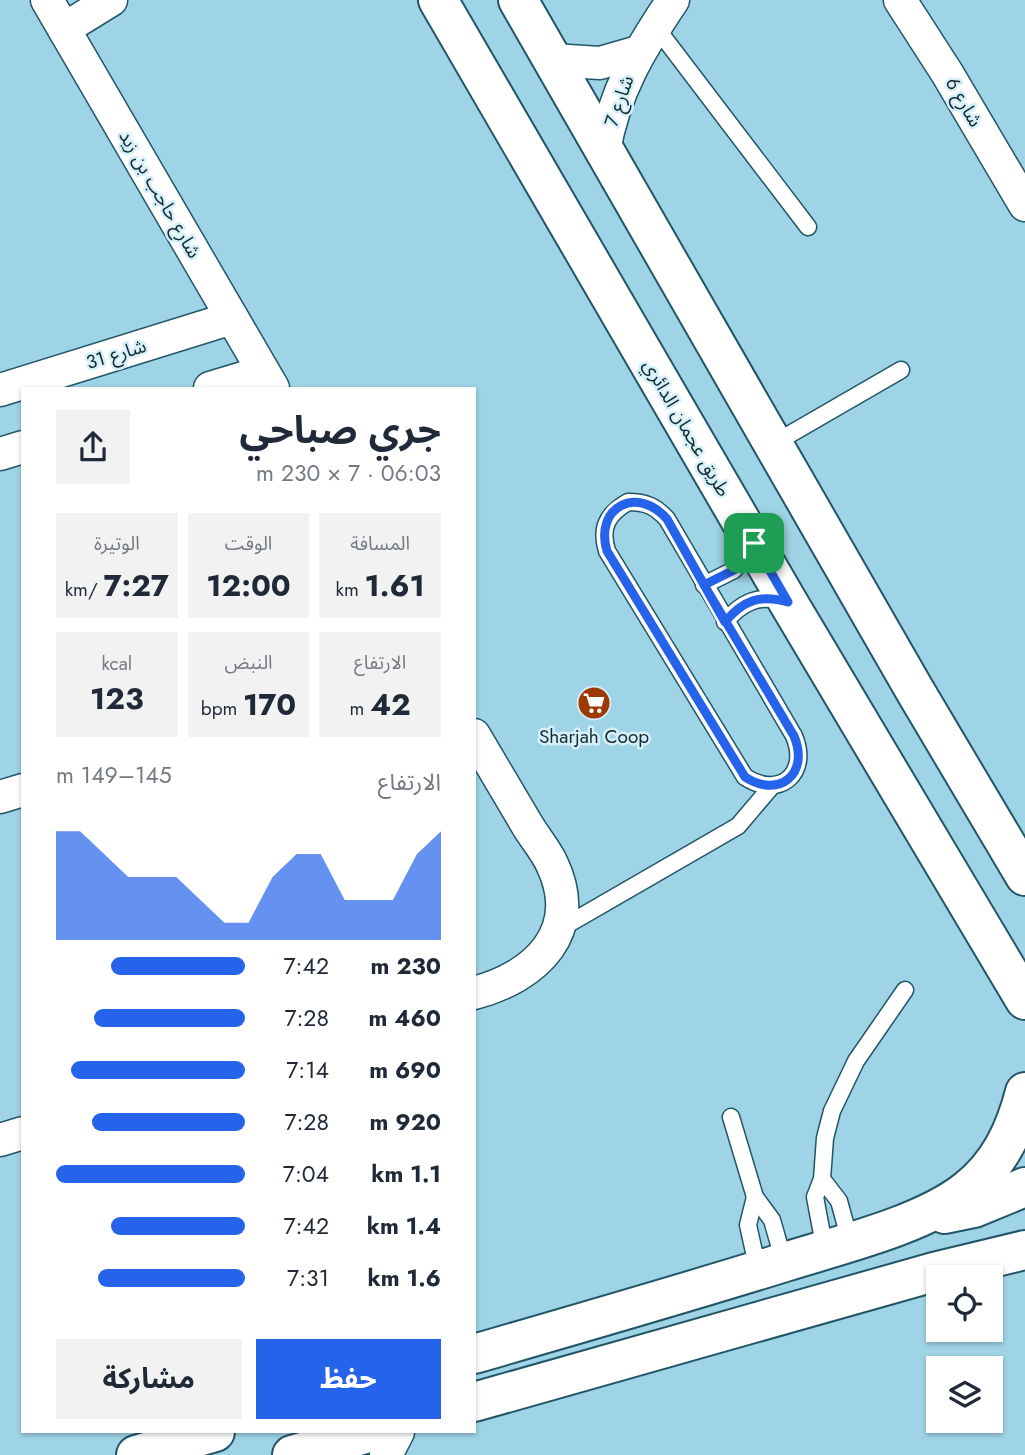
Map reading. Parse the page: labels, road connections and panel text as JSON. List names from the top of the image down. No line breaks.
{"streets":{"main road":["طريق عجمان الدائري"],"street":["شارع 7","شارع 6","شارع حاجب بن زيد","شارع 31"]},"crossings":[["شارع حاجب بن زيد","شارع 31"]],"places":{"supermarket":["Sharjah Coop"]},"page":{"heading":["جري صباحي","06:03 · 7 × 230 m"],"stats":[["المسافة","1.61 km"],["الوقت","12:00"],["الوتيرة","7:27 /km"],["الارتفاع","42 m"],["النبض","170 bpm"],["kcal","123"]],"chart":["الارتفاع","145–149 m"],"list":[{"name":"230 m","note":"7:42"},{"name":"460 m","note":"7:28"},{"name":"690 m","note":"7:14"},{"name":"920 m","note":"7:28"},{"name":"1.1 km","note":"7:04"},{"name":"1.4 km","note":"7:42"},{"name":"1.6 km","note":"7:31"}],"buttons":["حفظ","مشاركة"]}}
